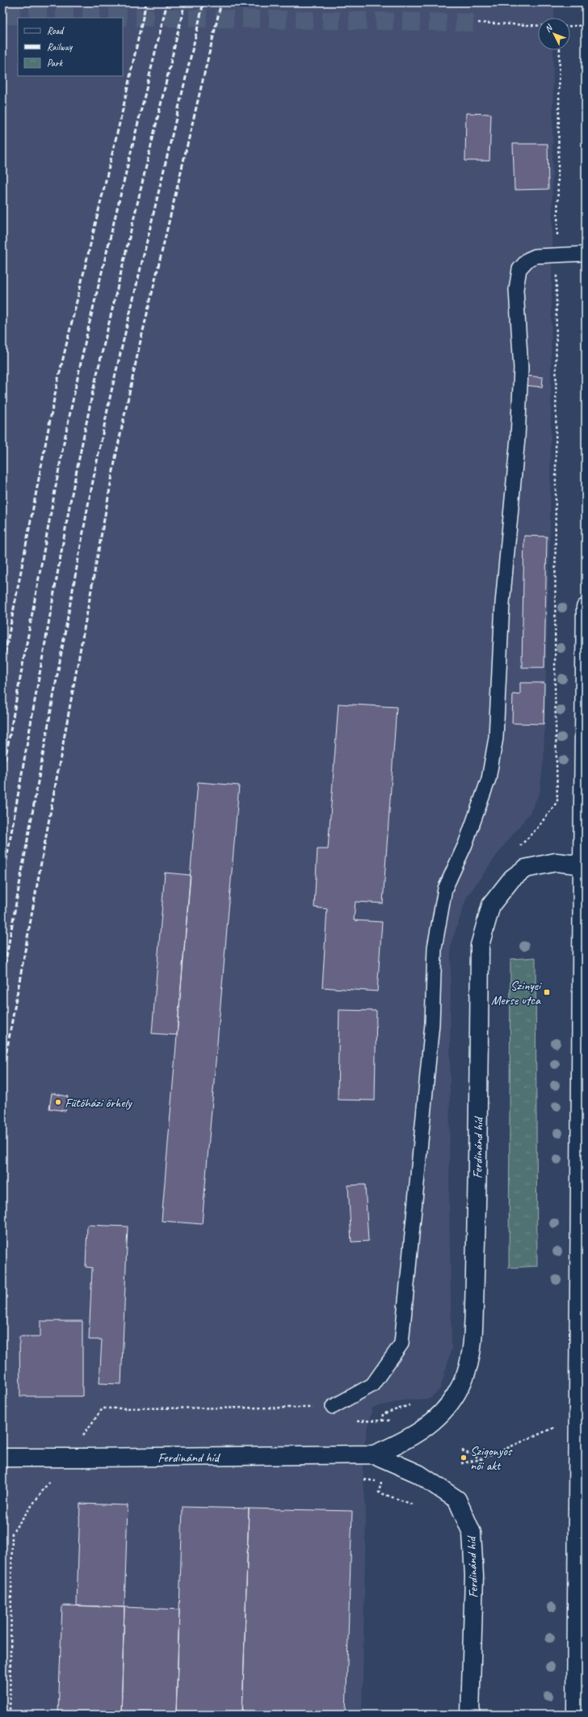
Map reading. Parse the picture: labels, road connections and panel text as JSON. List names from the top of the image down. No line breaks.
{"streets":{"street":["Ferdinánd híd"]},"places":{"transit":["Szinyei Merse utca"],"other":["Fűtőházi őrhely","Szigonyos női akt"]},"legend":["Road","Railway","Park"],"north":"top left"}
